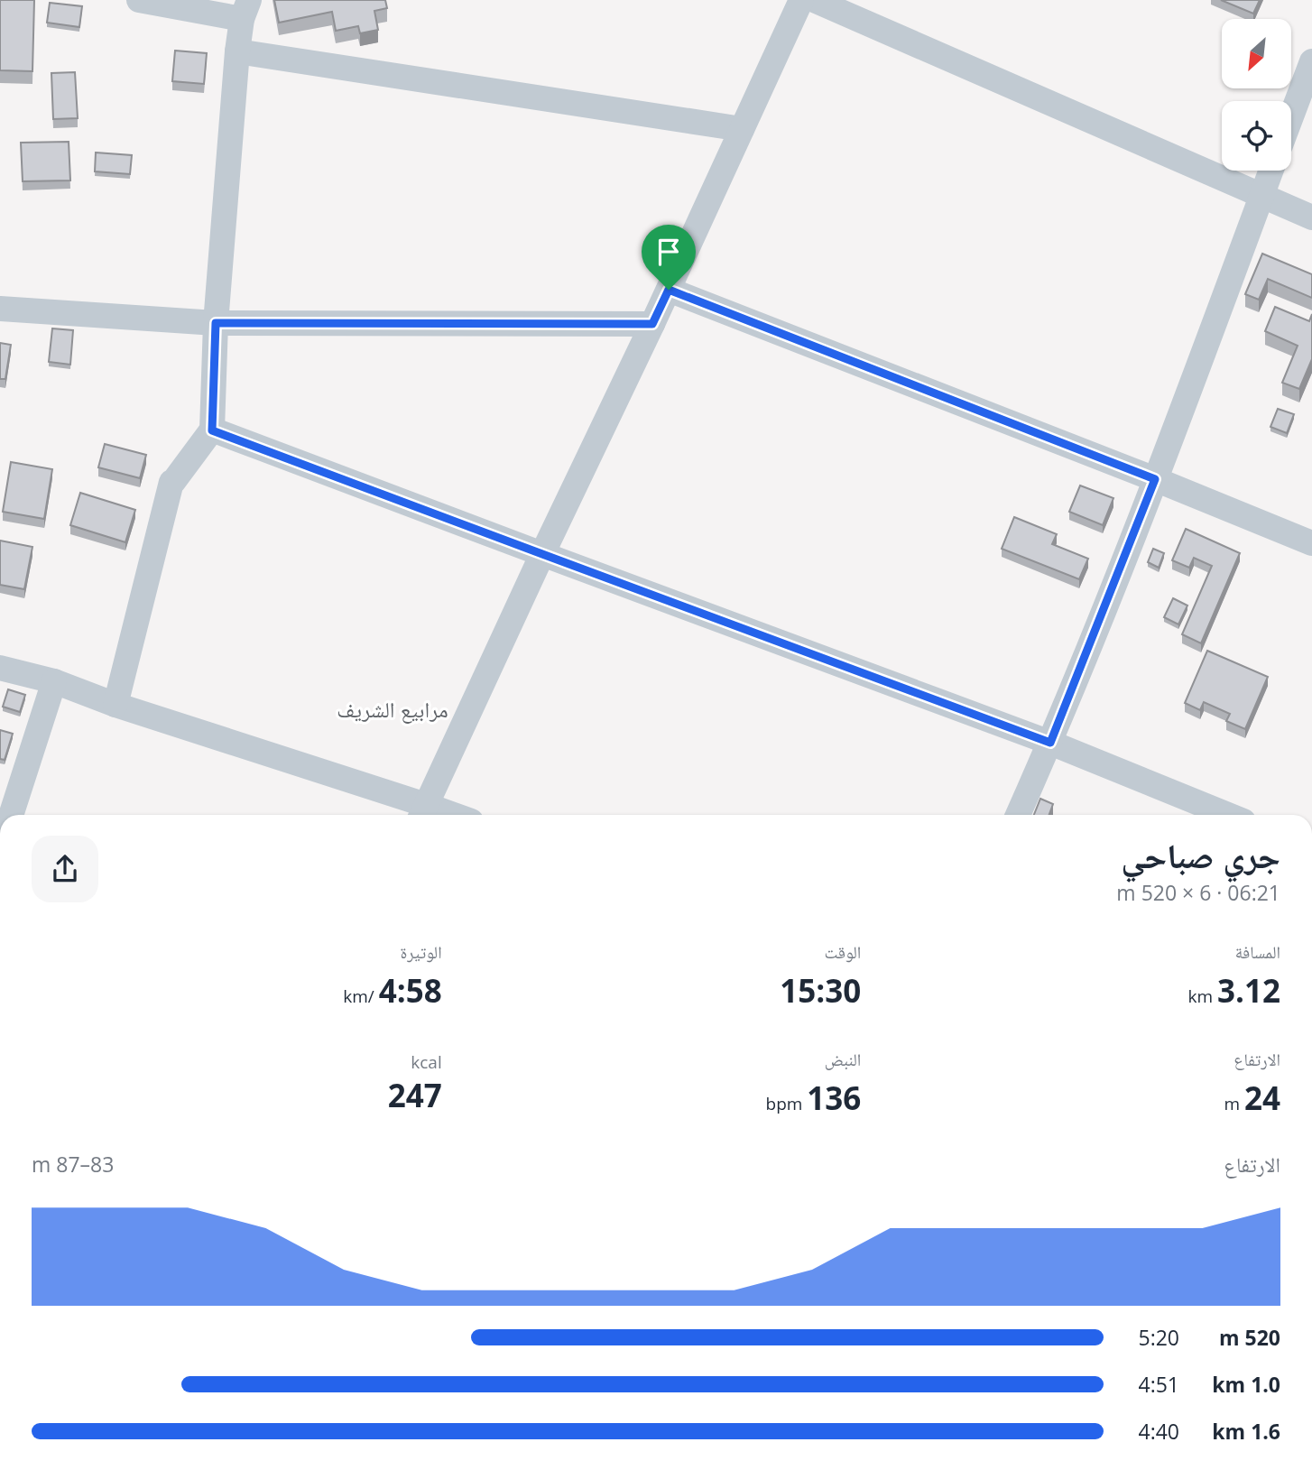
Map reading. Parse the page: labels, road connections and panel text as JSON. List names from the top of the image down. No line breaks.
{"districts":["مرابيع الشريف"],"north":"bottom left","page":{"heading":["جري صباحي","06:21 · 6 × 520 m"],"stats":[["المسافة","3.12 km"],["الوقت","15:30"],["الوتيرة","4:58 /km"],["الارتفاع","24 m"],["النبض","136 bpm"],["kcal","247"]],"chart":["الارتفاع","83–87 m"],"list":[{"name":"520 m","note":"5:20"},{"name":"1.0 km","note":"4:51"},{"name":"1.6 km","note":"4:40"}]}}
